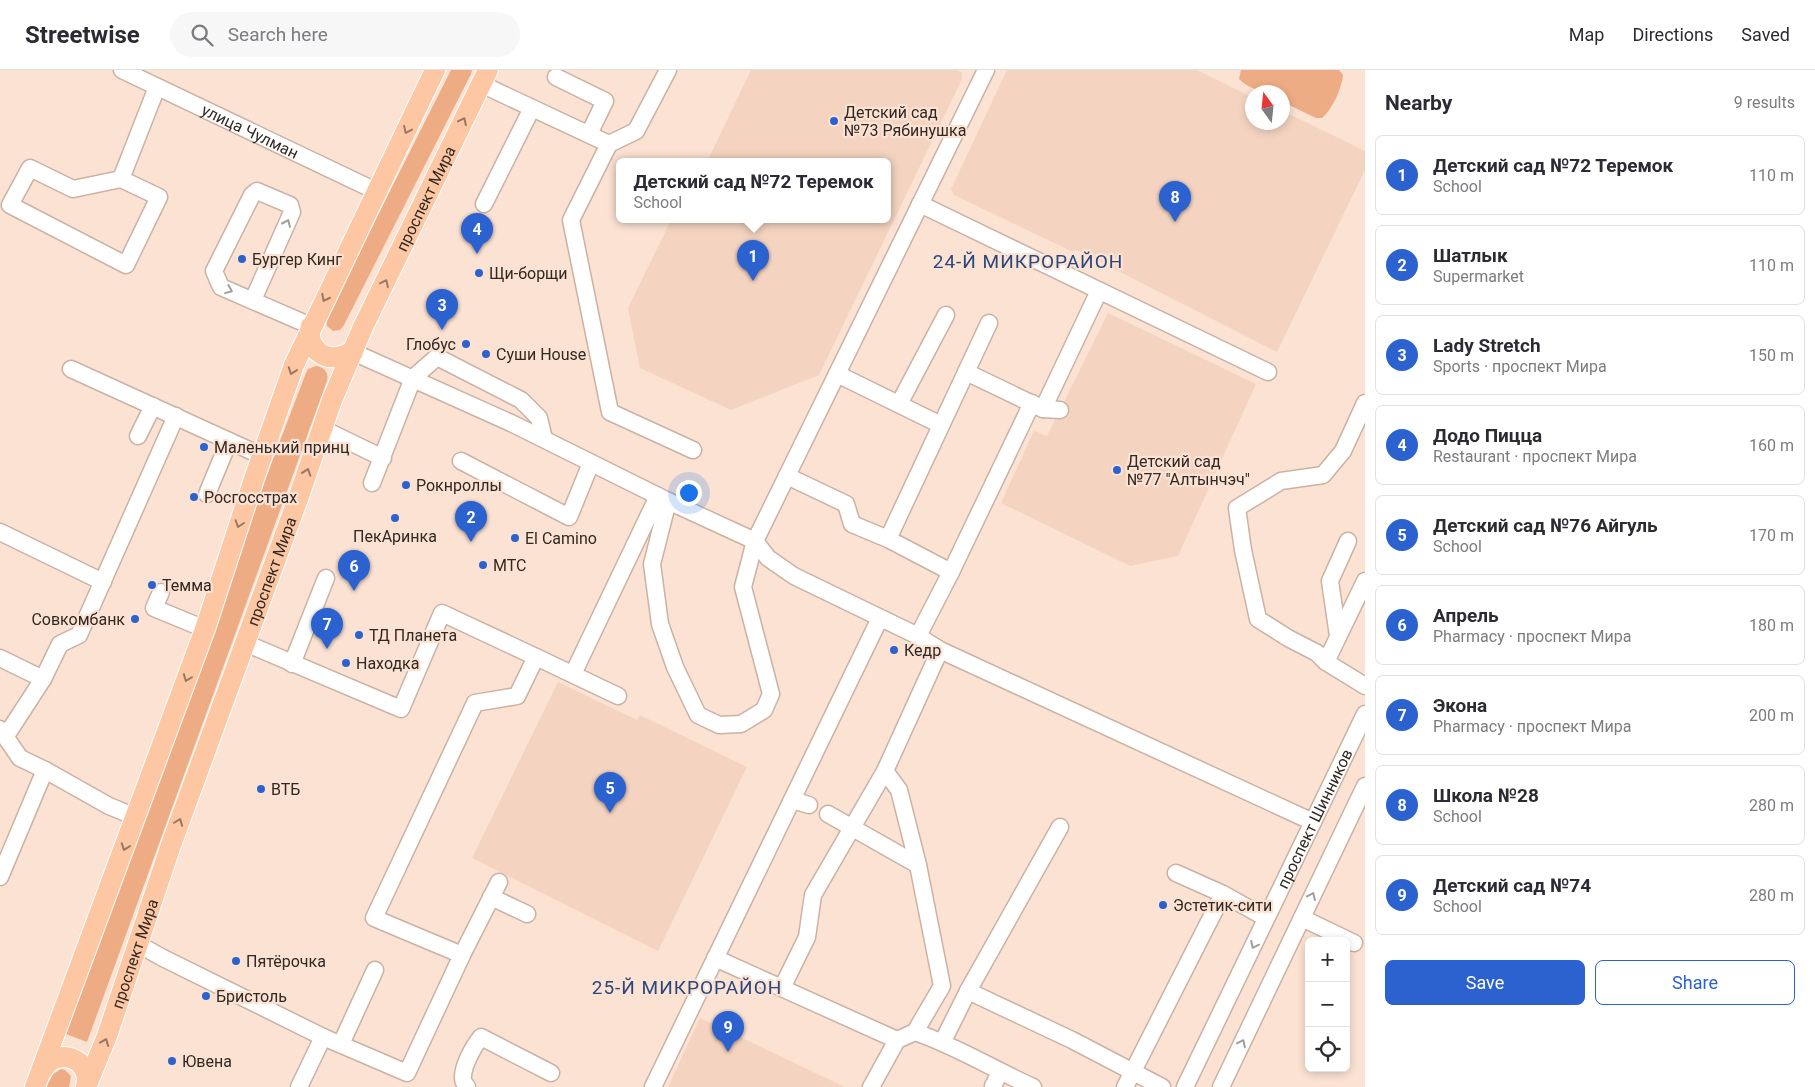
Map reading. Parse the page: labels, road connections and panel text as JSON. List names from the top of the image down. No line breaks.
{"streets":{"main road":["проспект Мира"],"street":["улица Чулман","проспект Шинников"]},"districts":["24-Й МИКРОРАЙОН","25-Й МИКРОРАЙОН"],"places":["Детский сад №73 Рябинушка","Бургер Кинг","Щи-борщи","Глобус","Суши House","Маленький принц","Детский сад №77 \"Алтынчэч\"","Рокнроллы","Росгосстрах","ПекАринка","El Camino","МТС","Темма","Совкомбанк","ТД Планета","Кедр","Находка","ВТБ","Эстетик-сити","Пятёрочка","Бристоль","Ювена"],"north":"top","page":{"header":"Streetwise","search":"Search here","nav":["Map","Directions","Saved"],"heading":["Nearby","9 results"],"list":[{"mark":"1","name":"Детский сад №72 Теремок","note":"School","value":"110 m"},{"mark":"2","name":"Шатлык","note":"Supermarket","value":"110 m"},{"mark":"3","name":"Lady Stretch","note":"Sports · проспект Мира","value":"150 m"},{"mark":"4","name":"Додо Пицца","note":"Restaurant · проспект Мира","value":"160 m"},{"mark":"5","name":"Детский сад №76 Айгуль","note":"School","value":"170 m"},{"mark":"6","name":"Апрель","note":"Pharmacy · проспект Мира","value":"180 m"},{"mark":"7","name":"Экона","note":"Pharmacy · проспект Мира","value":"200 m"},{"mark":"8","name":"Школа №28","note":"School","value":"280 m"},{"mark":"9","name":"Детский сад №74","note":"School","value":"280 m"}],"popup":["Детский сад №72 Теремок","School"],"pins":["8","4","1","3","2","6","7","5","9"],"map_buttons":["+","−"],"buttons":["Save","Share"]}}
